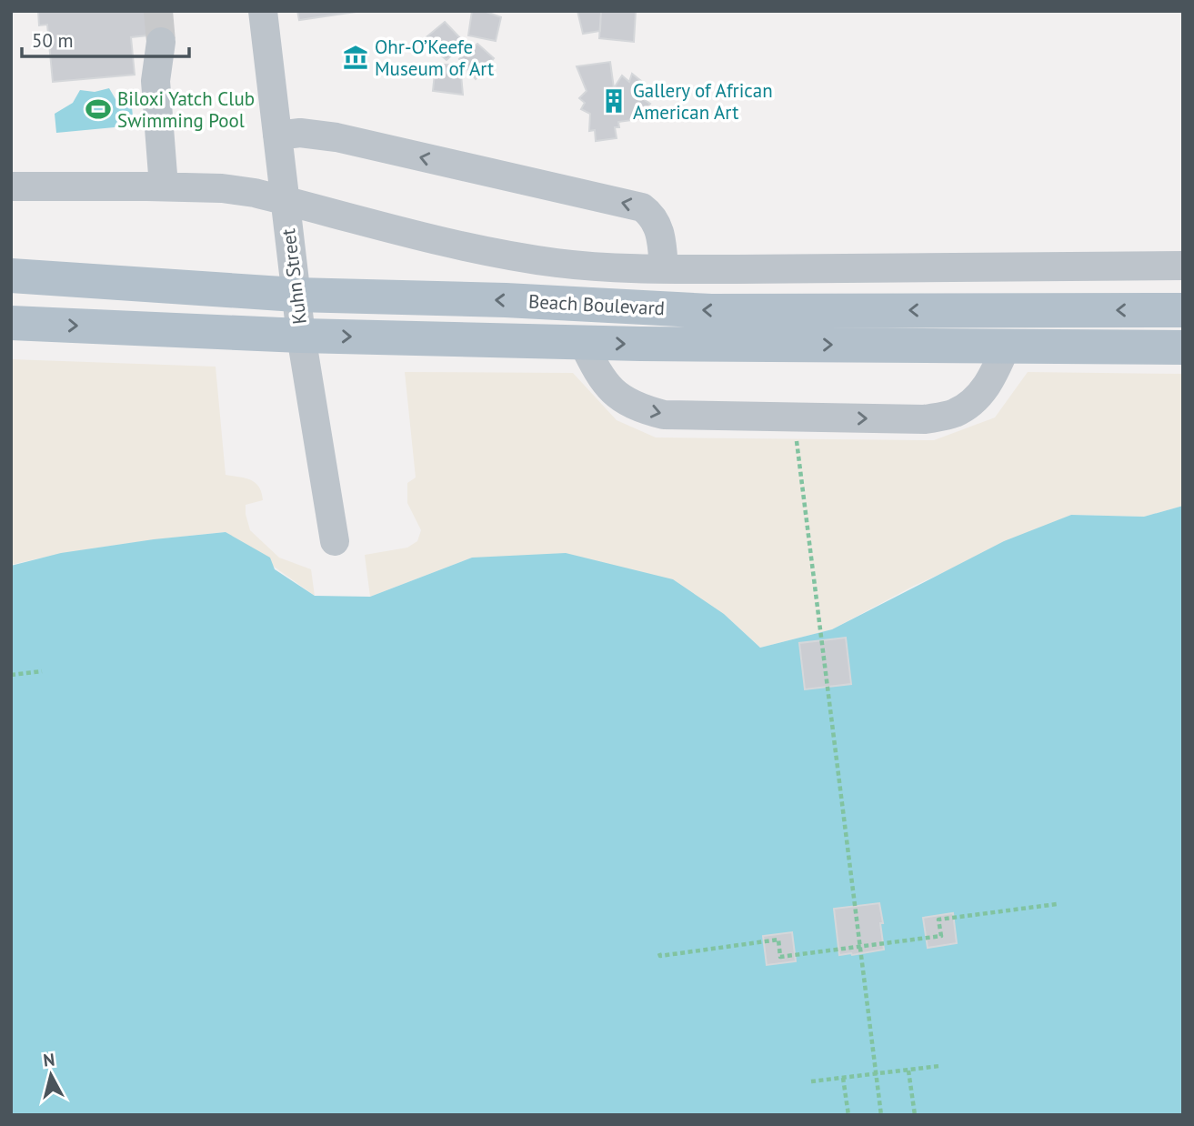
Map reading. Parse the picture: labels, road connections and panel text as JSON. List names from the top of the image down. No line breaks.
{"streets":{"main road":["Beach Boulevard"],"street":["Kuhn Street"]},"crossings":[["Kuhn Street","Beach Boulevard"]],"places":{"museum":["Ohr-O’Keefe Museum of Art"],"building":["Gallery of African American Art"],"sports":["Biloxi Yatch Club Swimming Pool"]},"scale_bar":"50 m","north":"top"}
